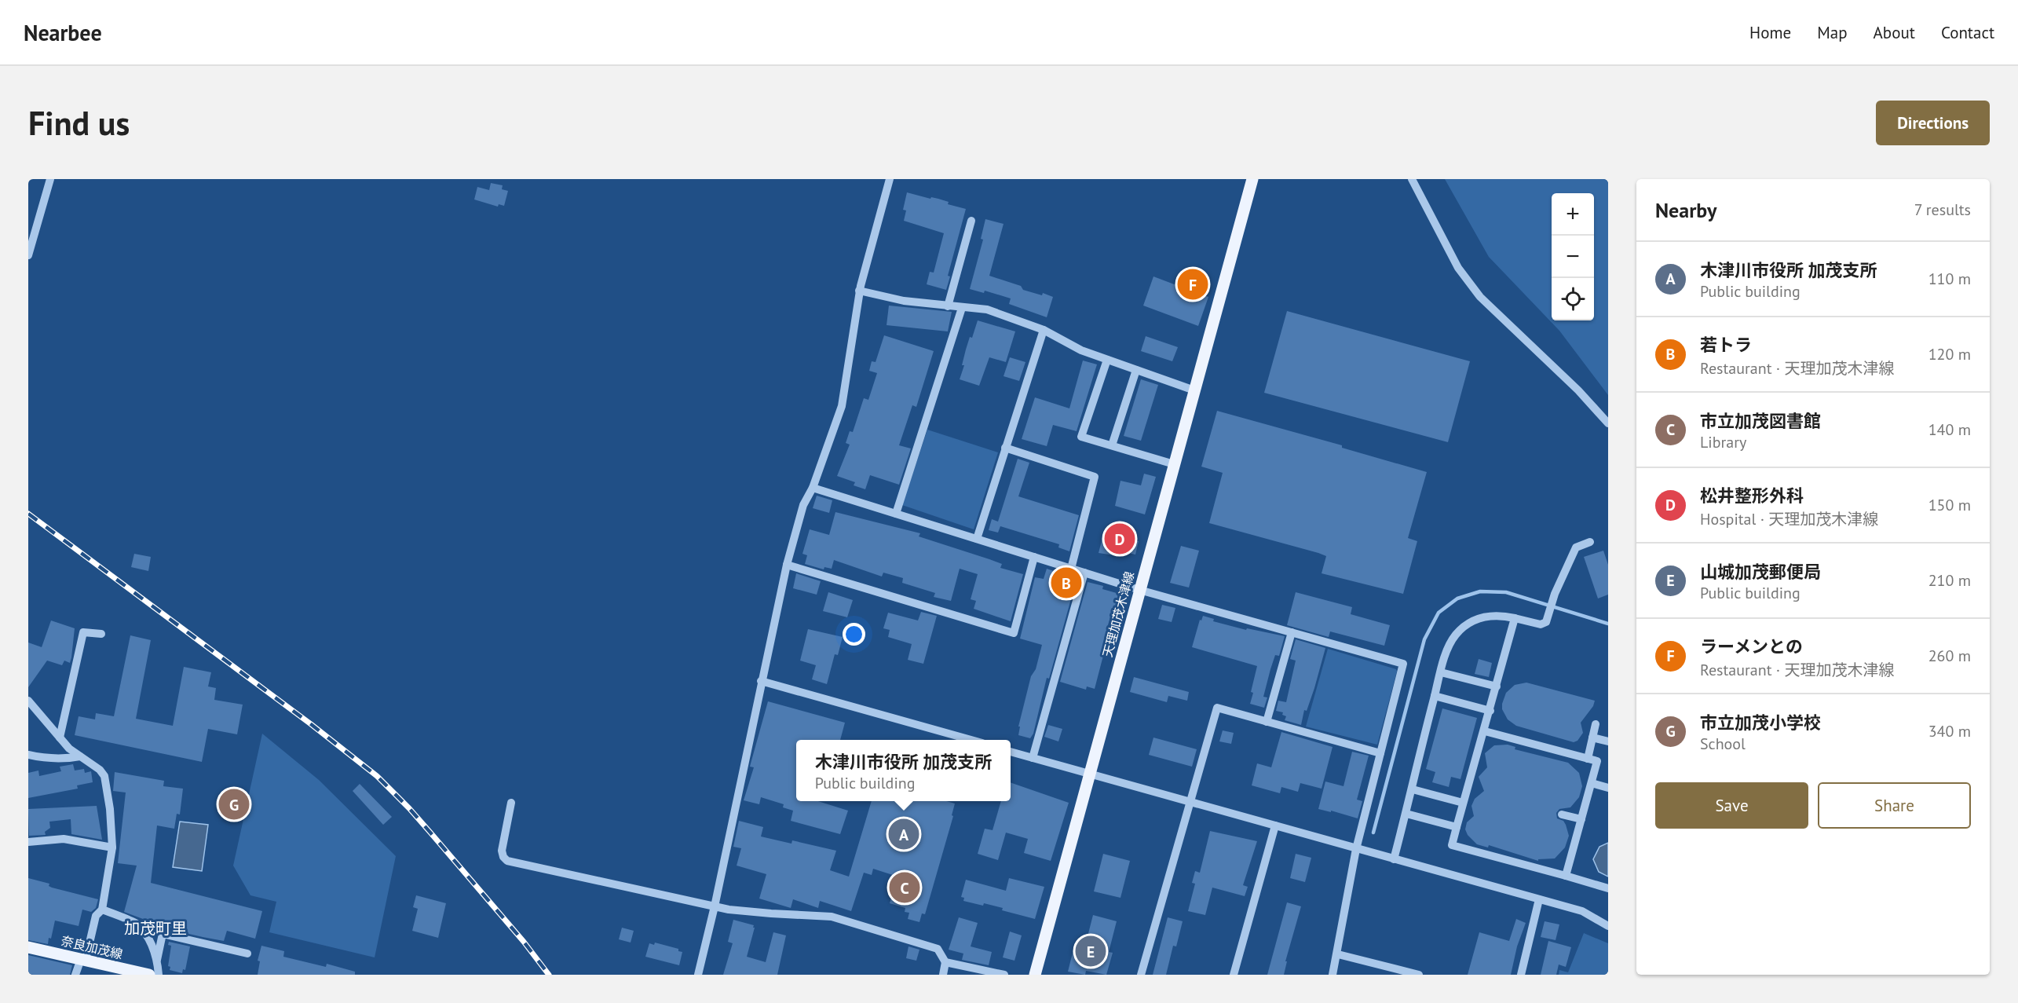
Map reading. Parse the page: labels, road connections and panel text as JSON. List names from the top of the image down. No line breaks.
{"streets":{"main road":["天理加茂木津線","奈良加茂線"]},"districts":["加茂町里"],"page":{"header":"Nearbee","nav":["Home","Map","About","Contact"],"buttons":["Directions",["Save","Share"]],"title":"Find us","heading":["Nearby","7 results"],"map_buttons":["+","−"],"list":[{"mark":"A","name":"木津川市役所 加茂支所","note":"Public building","value":"110 m"},{"mark":"B","name":"若トラ","note":"Restaurant · 天理加茂木津線","value":"120 m"},{"mark":"C","name":"市立加茂図書館","note":"Library","value":"140 m"},{"mark":"D","name":"松井整形外科","note":"Hospital · 天理加茂木津線","value":"150 m"},{"mark":"E","name":"山城加茂郵便局","note":"Public building","value":"210 m"},{"mark":"F","name":"ラーメンとの","note":"Restaurant · 天理加茂木津線","value":"260 m"},{"mark":"G","name":"市立加茂小学校","note":"School","value":"340 m"}],"pins":["F","D","B","G","A","C","E"],"popup":["木津川市役所 加茂支所","Public building"]}}
